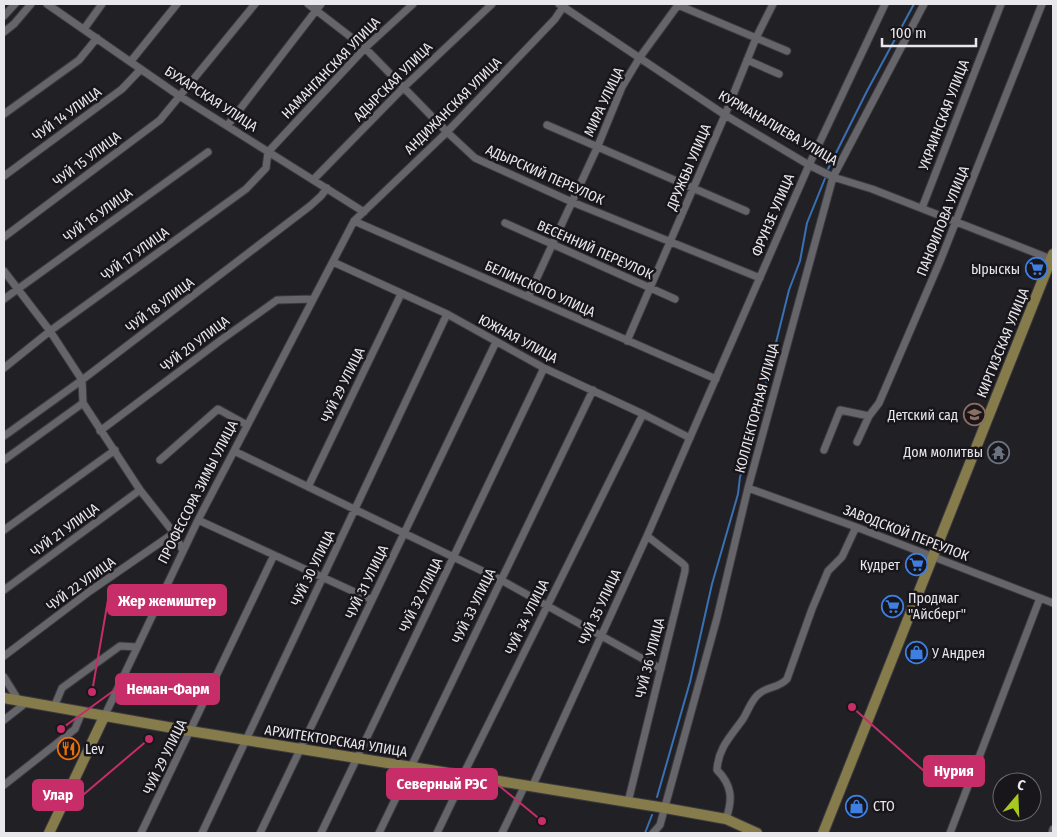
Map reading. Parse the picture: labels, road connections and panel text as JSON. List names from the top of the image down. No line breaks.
{"streets":{"street":["НАМАНГАНСКАЯ УЛИЦА","АДЫРСКАЯ УЛИЦА","БУХАРСКАЯ УЛИЦА","МИРА УЛИЦА","АНДИЖАНСКАЯ УЛИЦА","ЧУЙ 14 УЛИЦА","УКРАИНСКАЯ УЛИЦА","КУРМАНАЛИЕВА УЛИЦА","ЧУЙ 15 УЛИЦА","ДРУЖБЫ УЛИЦА","АДЫРСКИЙ ПЕРЕУЛОК","ЧУЙ 16 УЛИЦА","ФРУНЗЕ УЛИЦА","ПАНФИЛОВА УЛИЦА","ВЕСЕННИЙ ПЕРЕУЛОК","ЧУЙ 17 УЛИЦА","БЕЛИНСКОГО УЛИЦА","ЧУЙ 18 УЛИЦА","ЮЖНАЯ УЛИЦА","КИРГИЗСКАЯ УЛИЦА","ЧУЙ 20 УЛИЦА","ЧУЙ 29 УЛИЦА","КОЛЛЕКТОРНАЯ УЛИЦА","ПРОФЕССОРА ЗИМЫ УЛИЦА","ЧУЙ 21 УЛИЦА","ЗАВОДСКОЙ ПЕРЕУЛОК","ЧУЙ 30 УЛИЦА","ЧУЙ 31 УЛИЦА","ЧУЙ 22 УЛИЦА","ЧУЙ 32 УЛИЦА","ЧУЙ 33 УЛИЦА","ЧУЙ 35 УЛИЦА","ЧУЙ 34 УЛИЦА","ЧУЙ 36 УЛИЦА","АРХИТЕКТОРСКАЯ УЛИЦА"]},"crossings":[["НАМАНГАНСКАЯ УЛИЦА","БУХАРСКАЯ УЛИЦА"],["НАМАНГАНСКАЯ УЛИЦА","АДЫРСКИЙ ПЕРЕУЛОК"],["НАМАНГАНСКАЯ УЛИЦА","ЧУЙ 17 УЛИЦА"],["АДЫРСКАЯ УЛИЦА","БУХАРСКАЯ УЛИЦА"],["АДЫРСКАЯ УЛИЦА","АДЫРСКИЙ ПЕРЕУЛОК"],["БУХАРСКАЯ УЛИЦА","АНДИЖАНСКАЯ УЛИЦА"],["БУХАРСКАЯ УЛИЦА","ЧУЙ 14 УЛИЦА"],["БУХАРСКАЯ УЛИЦА","ЧУЙ 15 УЛИЦА"],["БУХАРСКАЯ УЛИЦА","ЧУЙ 17 УЛИЦА"],["БУХАРСКАЯ УЛИЦА","ЧУЙ 18 УЛИЦА"],["МИРА УЛИЦА","КУРМАНАЛИЕВА УЛИЦА"],["МИРА УЛИЦА","ДРУЖБЫ УЛИЦА"],["МИРА УЛИЦА","АДЫРСКИЙ ПЕРЕУЛОК"],["МИРА УЛИЦА","ВЕСЕННИЙ ПЕРЕУЛОК"],["МИРА УЛИЦА","БЕЛИНСКОГО УЛИЦА"],["АНДИЖАНСКАЯ УЛИЦА","КУРМАНАЛИЕВА УЛИЦА"],["АНДИЖАНСКАЯ УЛИЦА","АДЫРСКИЙ ПЕРЕУЛОК"],["АНДИЖАНСКАЯ УЛИЦА","БЕЛИНСКОГО УЛИЦА"],["АНДИЖАНСКАЯ УЛИЦА","ПРОФЕССОРА ЗИМЫ УЛИЦА"],["УКРАИНСКАЯ УЛИЦА","КУРМАНАЛИЕВА УЛИЦА"],["КУРМАНАЛИЕВА УЛИЦА","ДРУЖБЫ УЛИЦА"],["КУРМАНАЛИЕВА УЛИЦА","ФРУНЗЕ УЛИЦА"],["КУРМАНАЛИЕВА УЛИЦА","ПАНФИЛОВА УЛИЦА"],["КУРМАНАЛИЕВА УЛИЦА","КИРГИЗСКАЯ УЛИЦА"],["КУРМАНАЛИЕВА УЛИЦА","КОЛЛЕКТОРНАЯ УЛИЦА"],["ДРУЖБЫ УЛИЦА","АДЫРСКИЙ ПЕРЕУЛОК"],["ДРУЖБЫ УЛИЦА","ВЕСЕННИЙ ПЕРЕУЛОК"],["ДРУЖБЫ УЛИЦА","БЕЛИНСКОГО УЛИЦА"],["АДЫРСКИЙ ПЕРЕУЛОК","ФРУНЗЕ УЛИЦА"],["ФРУНЗЕ УЛИЦА","БЕЛИНСКОГО УЛИЦА"],["ФРУНЗЕ УЛИЦА","ЮЖНАЯ УЛИЦА"],["ФРУНЗЕ УЛИЦА","ЧУЙ 35 УЛИЦА"],["БЕЛИНСКОГО УЛИЦА","ПРОФЕССОРА ЗИМЫ УЛИЦА"],["ЮЖНАЯ УЛИЦА","ЧУЙ 29 УЛИЦА"],["ЮЖНАЯ УЛИЦА","ПРОФЕССОРА ЗИМЫ УЛИЦА"],["ЮЖНАЯ УЛИЦА","ЧУЙ 30 УЛИЦА"],["ЮЖНАЯ УЛИЦА","ЧУЙ 31 УЛИЦА"],["ЮЖНАЯ УЛИЦА","ЧУЙ 32 УЛИЦА"],["ЮЖНАЯ УЛИЦА","ЧУЙ 33 УЛИЦА"],["ЮЖНАЯ УЛИЦА","ЧУЙ 35 УЛИЦА"],["ЮЖНАЯ УЛИЦА","ЧУЙ 34 УЛИЦА"],["КИРГИЗСКАЯ УЛИЦА","ЗАВОДСКОЙ ПЕРЕУЛОК"],["ЧУЙ 20 УЛИЦА","ПРОФЕССОРА ЗИМЫ УЛИЦА"],["ЧУЙ 29 УЛИЦА","АРХИТЕКТОРСКАЯ УЛИЦА"],["КОЛЛЕКТОРНАЯ УЛИЦА","ЗАВОДСКОЙ ПЕРЕУЛОК"],["КОЛЛЕКТОРНАЯ УЛИЦА","АРХИТЕКТОРСКАЯ УЛИЦА"],["ПРОФЕССОРА ЗИМЫ УЛИЦА","АРХИТЕКТОРСКАЯ УЛИЦА"],["ЧУЙ 30 УЛИЦА","АРХИТЕКТОРСКАЯ УЛИЦА"],["ЧУЙ 31 УЛИЦА","АРХИТЕКТОРСКАЯ УЛИЦА"],["ЧУЙ 32 УЛИЦА","АРХИТЕКТОРСКАЯ УЛИЦА"],["ЧУЙ 33 УЛИЦА","АРХИТЕКТОРСКАЯ УЛИЦА"],["ЧУЙ 35 УЛИЦА","ЧУЙ 36 УЛИЦА"],["ЧУЙ 35 УЛИЦА","АРХИТЕКТОРСКАЯ УЛИЦА"],["ЧУЙ 34 УЛИЦА","АРХИТЕКТОРСКАЯ УЛИЦА"],["ЧУЙ 36 УЛИЦА","АРХИТЕКТОРСКАЯ УЛИЦА"]],"places":{"supermarket":["Ырыскы","Кудрет","Продмаг \"Айсберг\""],"school or university":["Детский сад"],"temple":["Дом молитвы"],"shop":["У Андрея","СТО"],"other":["Жер жемиштер","Нурия","Неман-Фарм","Улар","Северный РЭС"],"restaurant":["Lev"]},"scale_bar":"100 m","north":"top"}
